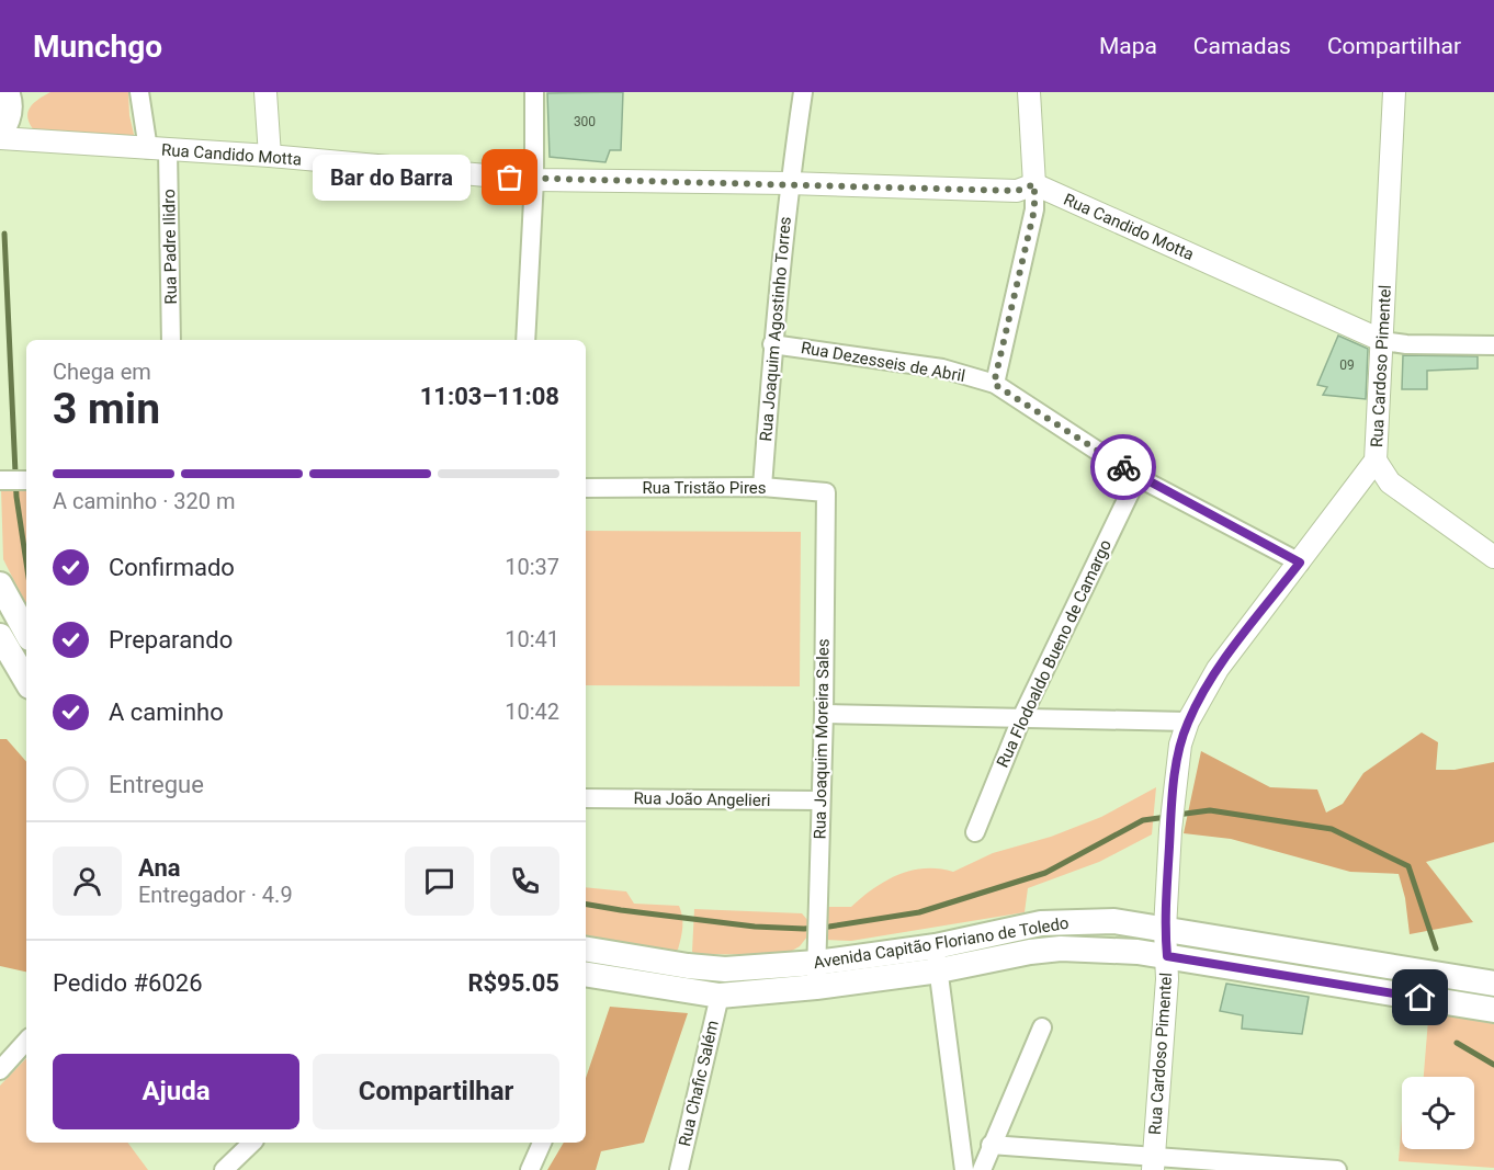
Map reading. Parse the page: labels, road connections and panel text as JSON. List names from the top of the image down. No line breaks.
{"streets":{"main road":["Avenida Capitão Floriano de Toledo"],"street":["Rua Candido Motta","Rua Padre Ilidro","Rua Joaquim Agostinho Torres","Rua Dezesseis de Abril","Rua Cardoso Pimentel","Rua Tristão Pires","Rua Flodoaldo Bueno de Camargo","Rua Joaquim Moreira Sales","Rua João Angelieri","Rua Chafic Salém"]},"crossings":[["Rua Candido Motta","Rua Padre Ilidro"],["Rua Candido Motta","Rua Joaquim Agostinho Torres"],["Rua Candido Motta","Rua Cardoso Pimentel"],["Rua Joaquim Agostinho Torres","Rua Dezesseis de Abril"],["Rua Joaquim Agostinho Torres","Rua Tristão Pires"],["Rua Dezesseis de Abril","Rua Cardoso Pimentel"],["Rua Dezesseis de Abril","Rua Flodoaldo Bueno de Camargo"],["Rua Cardoso Pimentel","Avenida Capitão Floriano de Toledo"],["Rua Tristão Pires","Rua Joaquim Moreira Sales"],["Rua Joaquim Moreira Sales","Rua João Angelieri"],["Rua Joaquim Moreira Sales","Avenida Capitão Floriano de Toledo"],["Avenida Capitão Floriano de Toledo","Rua Chafic Salém"]],"places":["Bar do Barra"],"house_numbers":["300","09"],"page":{"header":"Munchgo","nav":["Mapa","Camadas","Compartilhar"],"bubble":"Bar do Barra","heading":["3 min","Chega em","11:03–11:08"],"panel":["Ana","Entregador · 4.9","Pedido #6026","R$95.05"],"bar":"A caminho · 320 m","list":[["Confirmado","10:37"],["Preparando","10:41"],["A caminho","10:42"],"Entregue"],"buttons":["Ajuda","Compartilhar"]}}
